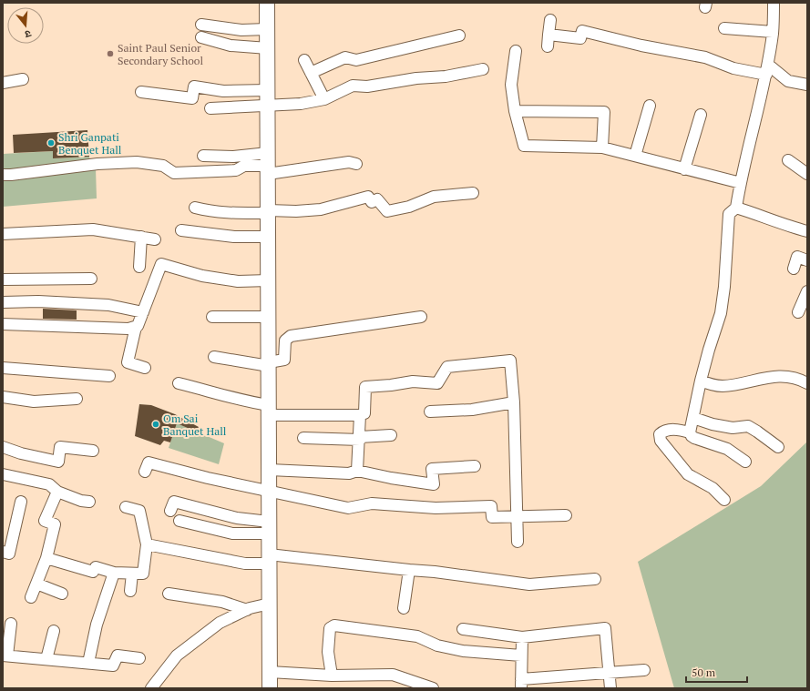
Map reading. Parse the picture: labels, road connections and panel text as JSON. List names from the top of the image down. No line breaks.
{"places":["Saint Paul Senior Secondary School","Shri Ganpati Benquet Hall","Om Sai Banquet Hall"],"scale_bar":"50 m","north":"bottom"}
